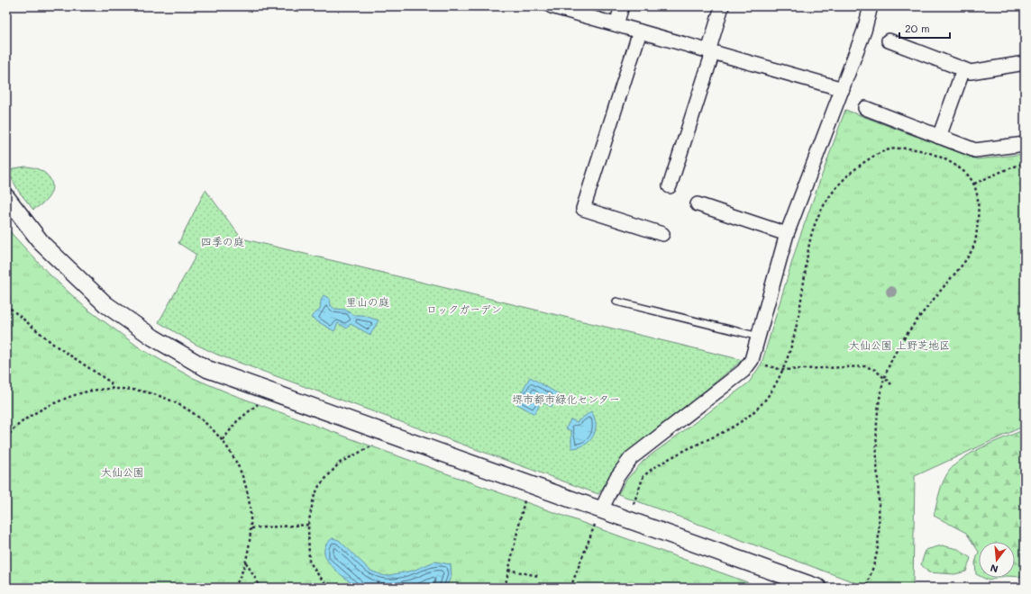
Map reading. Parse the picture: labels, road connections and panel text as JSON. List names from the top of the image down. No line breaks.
{"parks":["四季の庭","里山の庭","ロックガーデン","大仙公園 上野芝地区","堺市都市緑化センター","大仙公園"],"scale_bar":"20 m","north":"bottom"}
